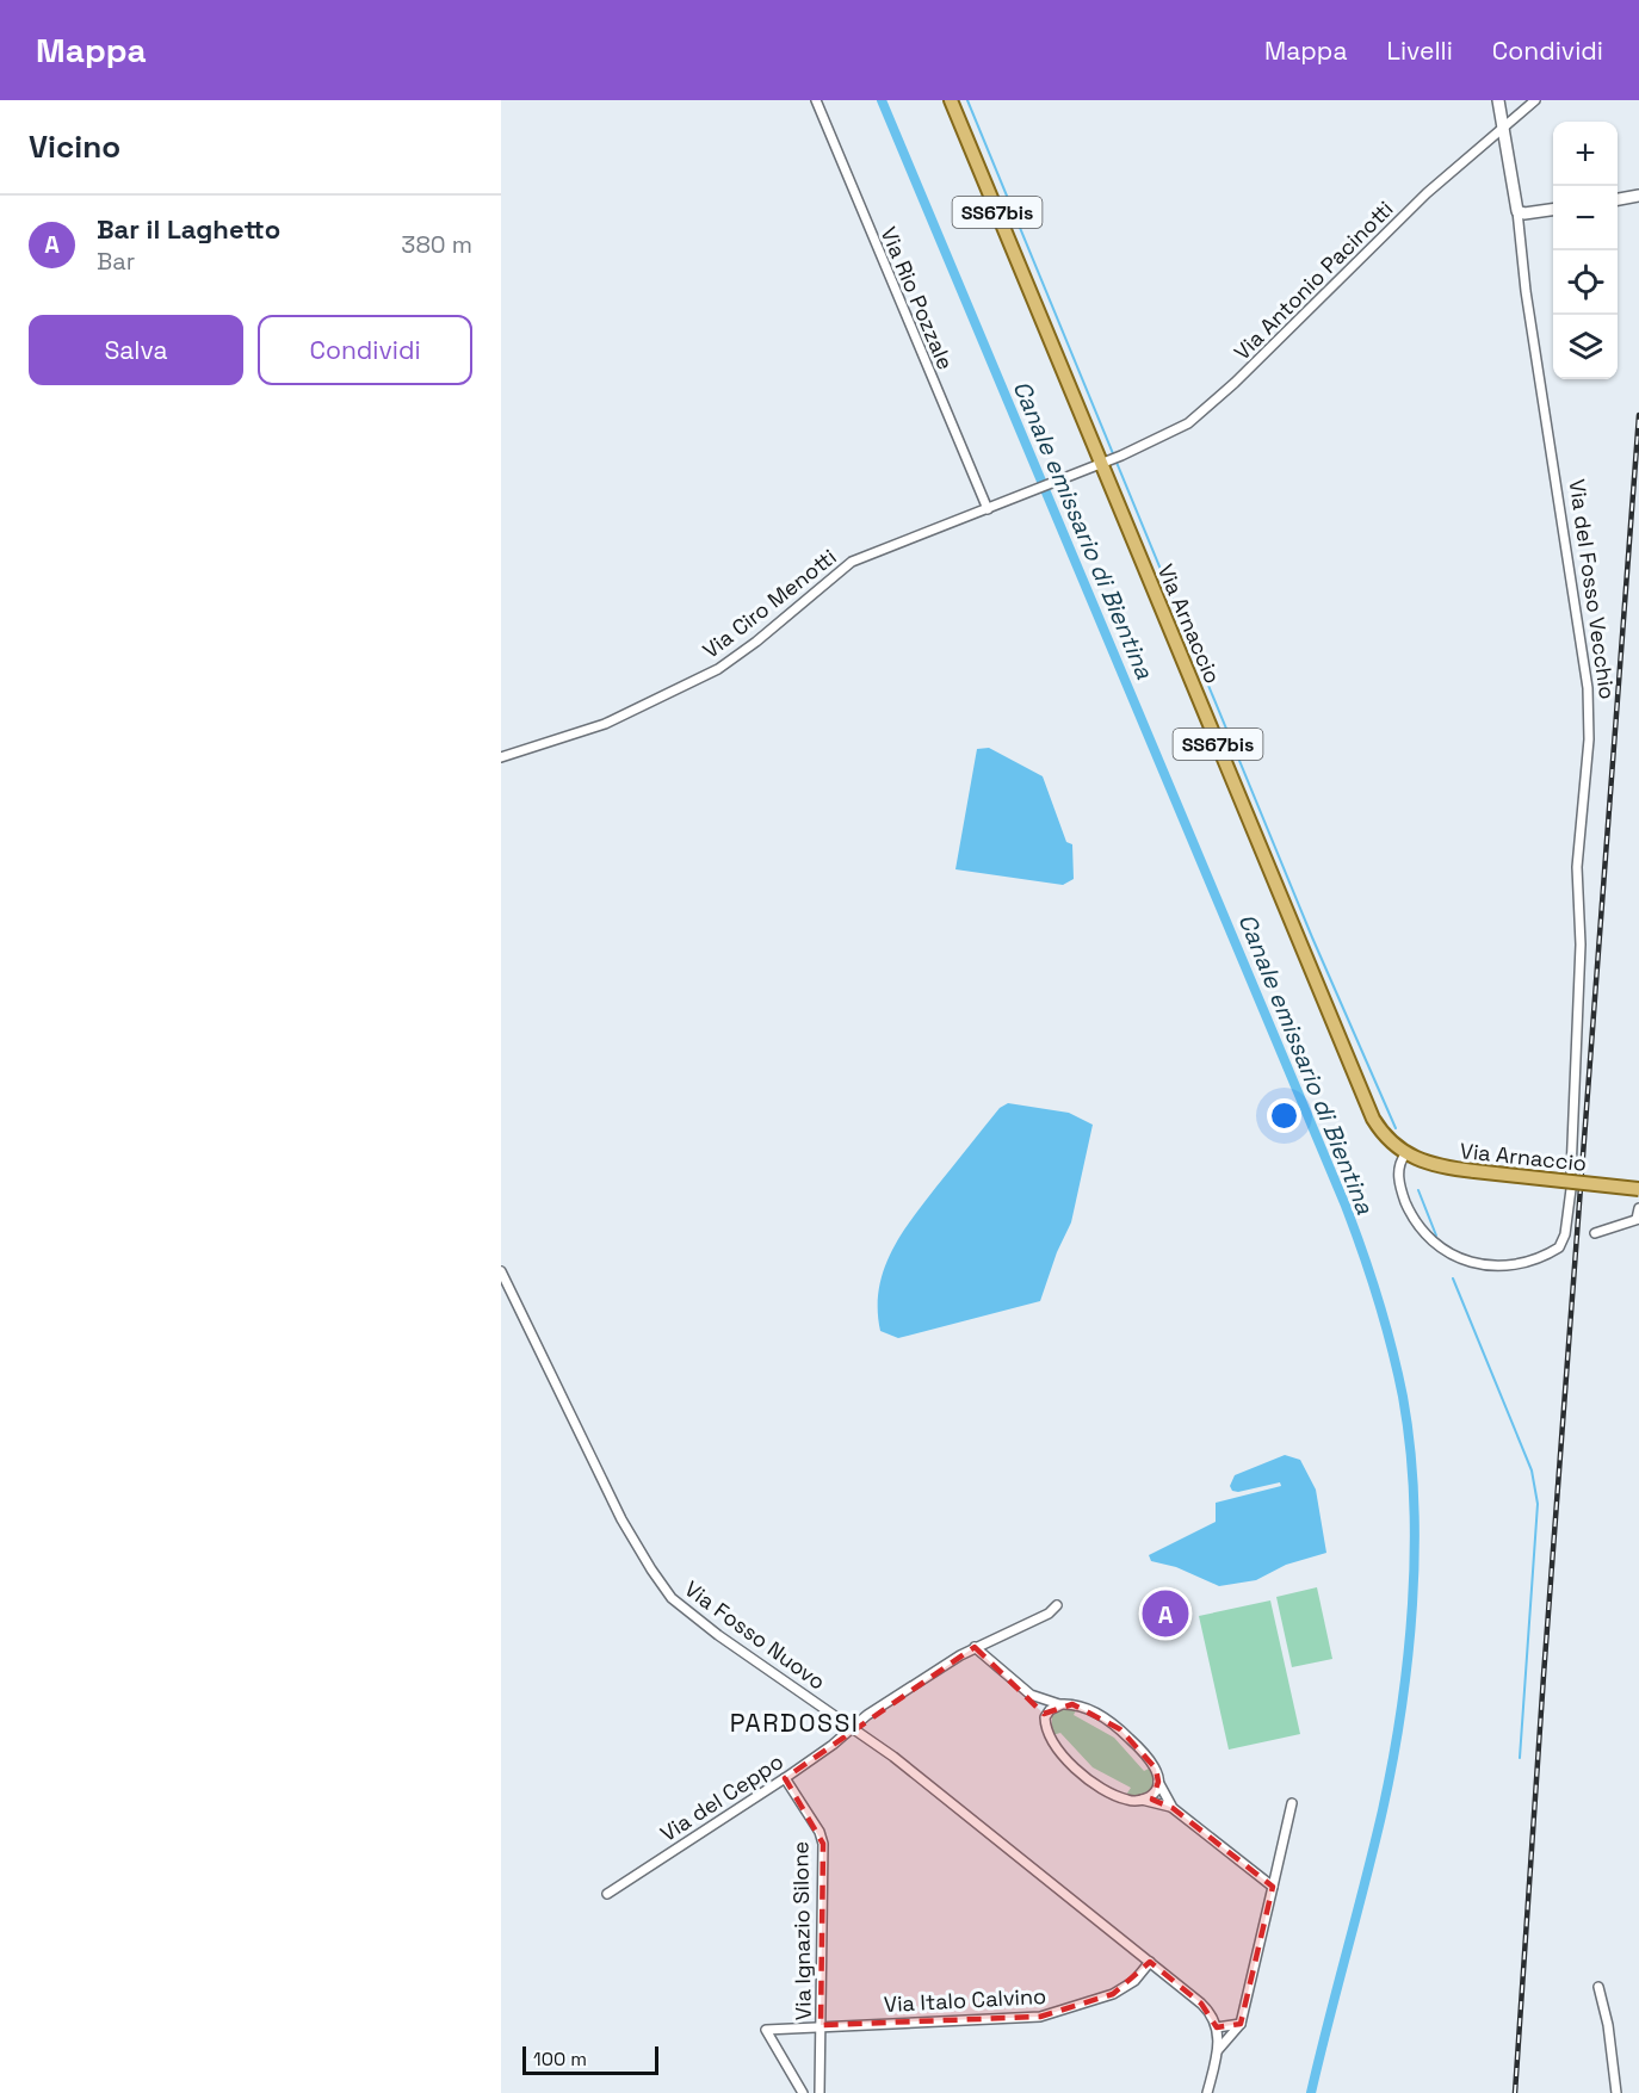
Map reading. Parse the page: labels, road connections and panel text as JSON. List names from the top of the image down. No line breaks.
{"streets":{"main road":["SS67bis","Via Arnaccio"],"street":["Via Antonio Pacinotti","Via Rio Pozzale","Via del Fosso Vecchio","Via Ciro Menotti","Via Fosso Nuovo","Via del Ceppo","Via Ignazio Silone","Via Italo Calvino"]},"crossings":[["Via Antonio Pacinotti","Via del Fosso Vecchio"],["Via Antonio Pacinotti","Via Ciro Menotti"],["Via Antonio Pacinotti","Via Arnaccio"],["Via Rio Pozzale","Via Ciro Menotti"],["Via Ciro Menotti","Via Arnaccio"],["Via Fosso Nuovo","Via del Ceppo"],["Via Fosso Nuovo","Via Italo Calvino"],["Via del Ceppo","Via Ignazio Silone"],["Via Ignazio Silone","Via Italo Calvino"]],"districts":["PARDOSSI"],"water":["Canale emissario di Bientina"],"scale_bar":"100 m","page":{"header":"Mappa","nav":["Mappa","Livelli","Condividi"],"heading":"Vicino","map_buttons":["+","−"],"list":[{"mark":"A","name":"Bar il Laghetto","note":"Bar","value":"380 m"}],"buttons":["Salva","Condividi"],"pins":"A","scale":"100 m"}}
